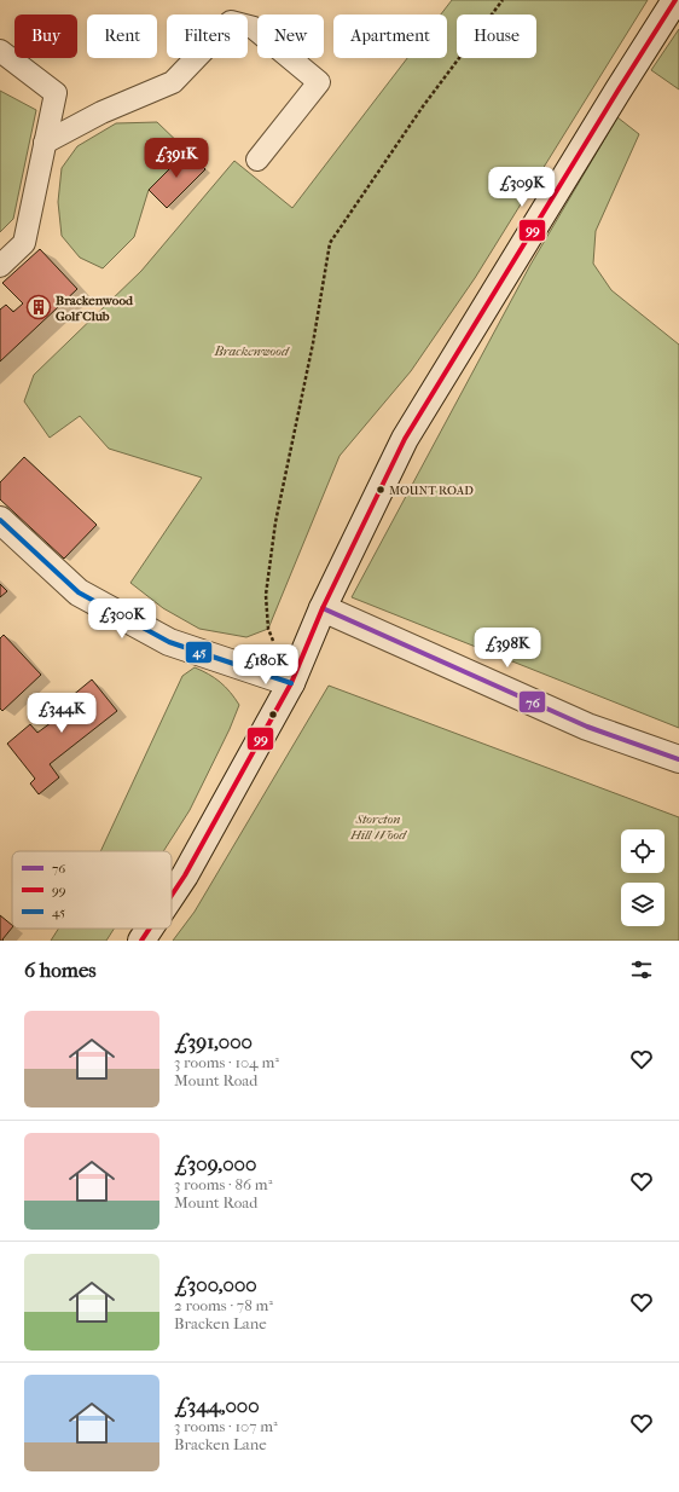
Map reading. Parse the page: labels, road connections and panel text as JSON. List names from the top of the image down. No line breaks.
{"parks":["Brackenwood","Storeton Hill Wood"],"places":{"building":["Brackenwood Golf Club"],"other":["MOUNT ROAD"]},"lines":["transit line 99","transit line 45","transit line 76"],"legend":["76","99","45"],"page":{"chip":["Buy","Rent","Filters","New","Apartment","House"],"price":["£391K","£309K","£300K","£398K","£180K","£344K"],"heading":"6 homes","list":[{"name":"£391,000","note":"3 rooms · 104 m² · Mount Road"},{"name":"£309,000","note":"3 rooms · 86 m² · Mount Road"},{"name":"£300,000","note":"2 rooms · 78 m² · Bracken Lane"},{"name":"£344,000","note":"3 rooms · 107 m² · Bracken Lane"}]}}
